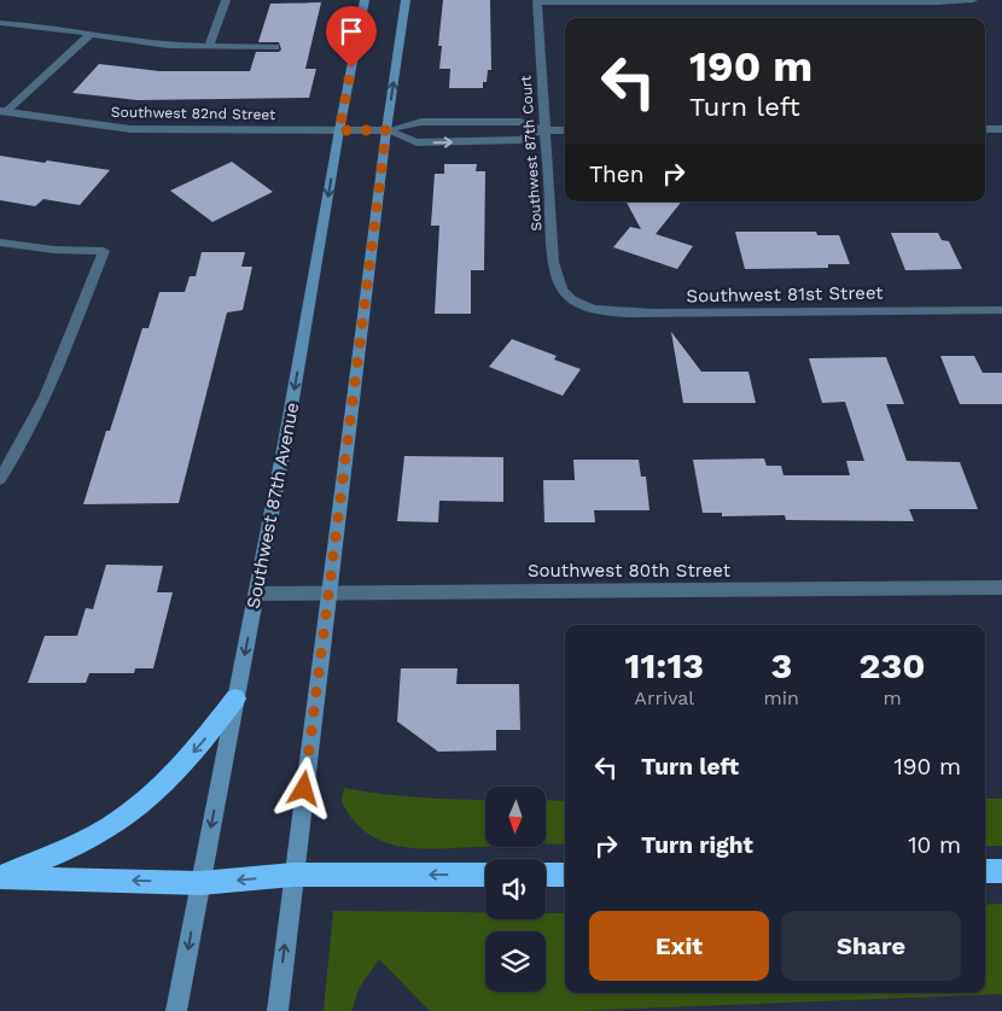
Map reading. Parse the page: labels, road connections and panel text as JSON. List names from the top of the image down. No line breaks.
{"streets":{"main road":["Southwest 87th Avenue"],"street":["Southwest 82nd Street","Southwest 87th Court","Southwest 81st Street","Southwest 80th Street"]},"crossings":[["Southwest 82nd Street","Southwest 87th Court"],["Southwest 82nd Street","Southwest 87th Avenue"],["Southwest 87th Court","Southwest 81st Street"],["Southwest 87th Avenue","Southwest 80th Street"]],"north":"bottom","page":{"turn":["190 m","Turn left"],"then":"Then","eta":["11:13","Arrival","3","min","230","m"],"list":[{"name":"Turn left","value":"190 m"},{"name":"Turn right","value":"10 m"}],"buttons":["Exit","Share"]}}
